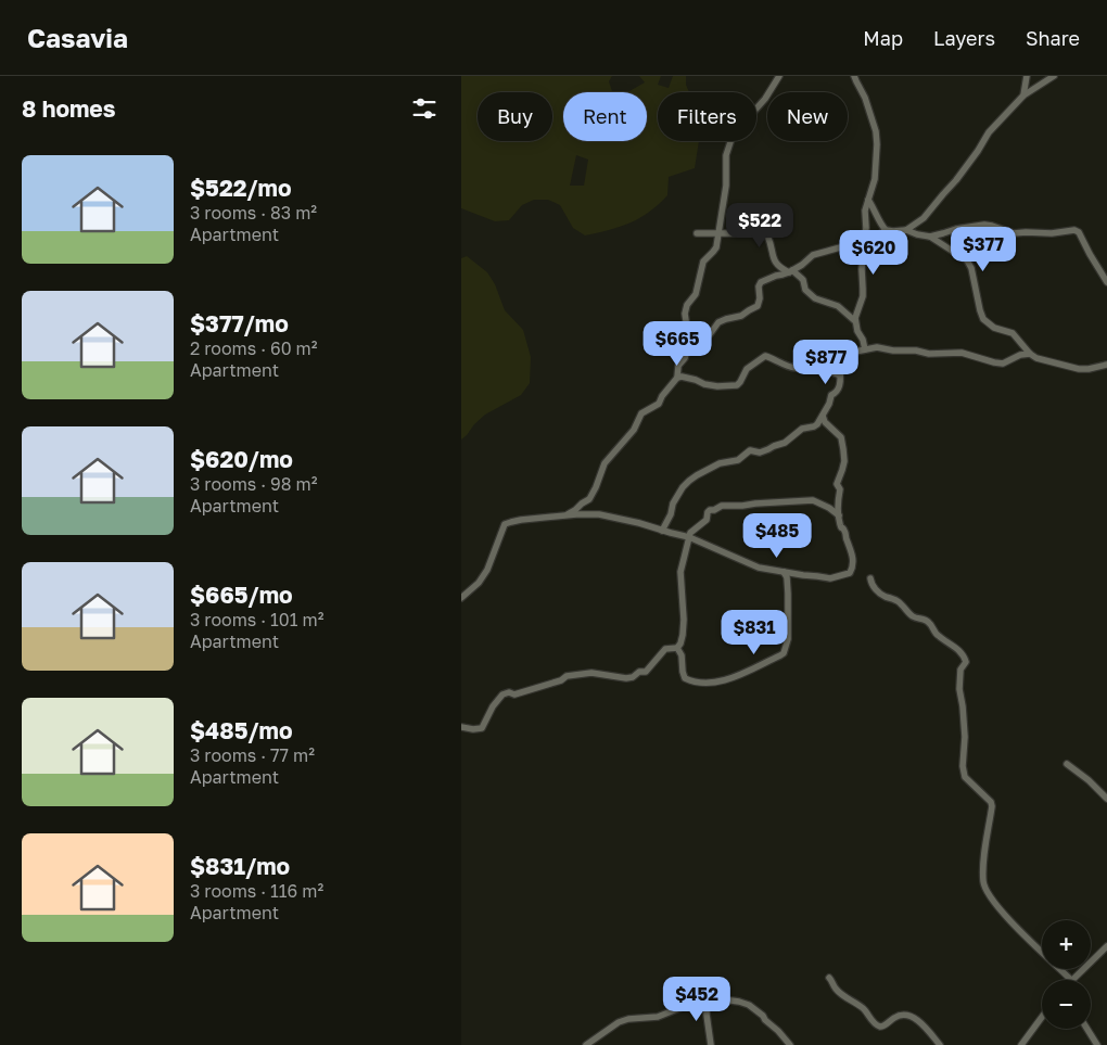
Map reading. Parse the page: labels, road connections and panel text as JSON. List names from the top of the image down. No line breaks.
{"page":{"header":"Casavia","nav":["Map","Layers","Share"],"heading":"8 homes","chip":["Buy","Rent","Filters","New"],"list":[{"name":"$522/mo","note":"3 rooms · 83 m² · Apartment"},{"name":"$377/mo","note":"2 rooms · 60 m² · Apartment"},{"name":"$620/mo","note":"3 rooms · 98 m² · Apartment"},{"name":"$665/mo","note":"3 rooms · 101 m² · Apartment"},{"name":"$485/mo","note":"3 rooms · 77 m² · Apartment"},{"name":"$831/mo","note":"3 rooms · 116 m² · Apartment"}],"price":["$522","$377","$620","$665","$877","$485","$831","$452"],"map_buttons":["+","−"]}}
